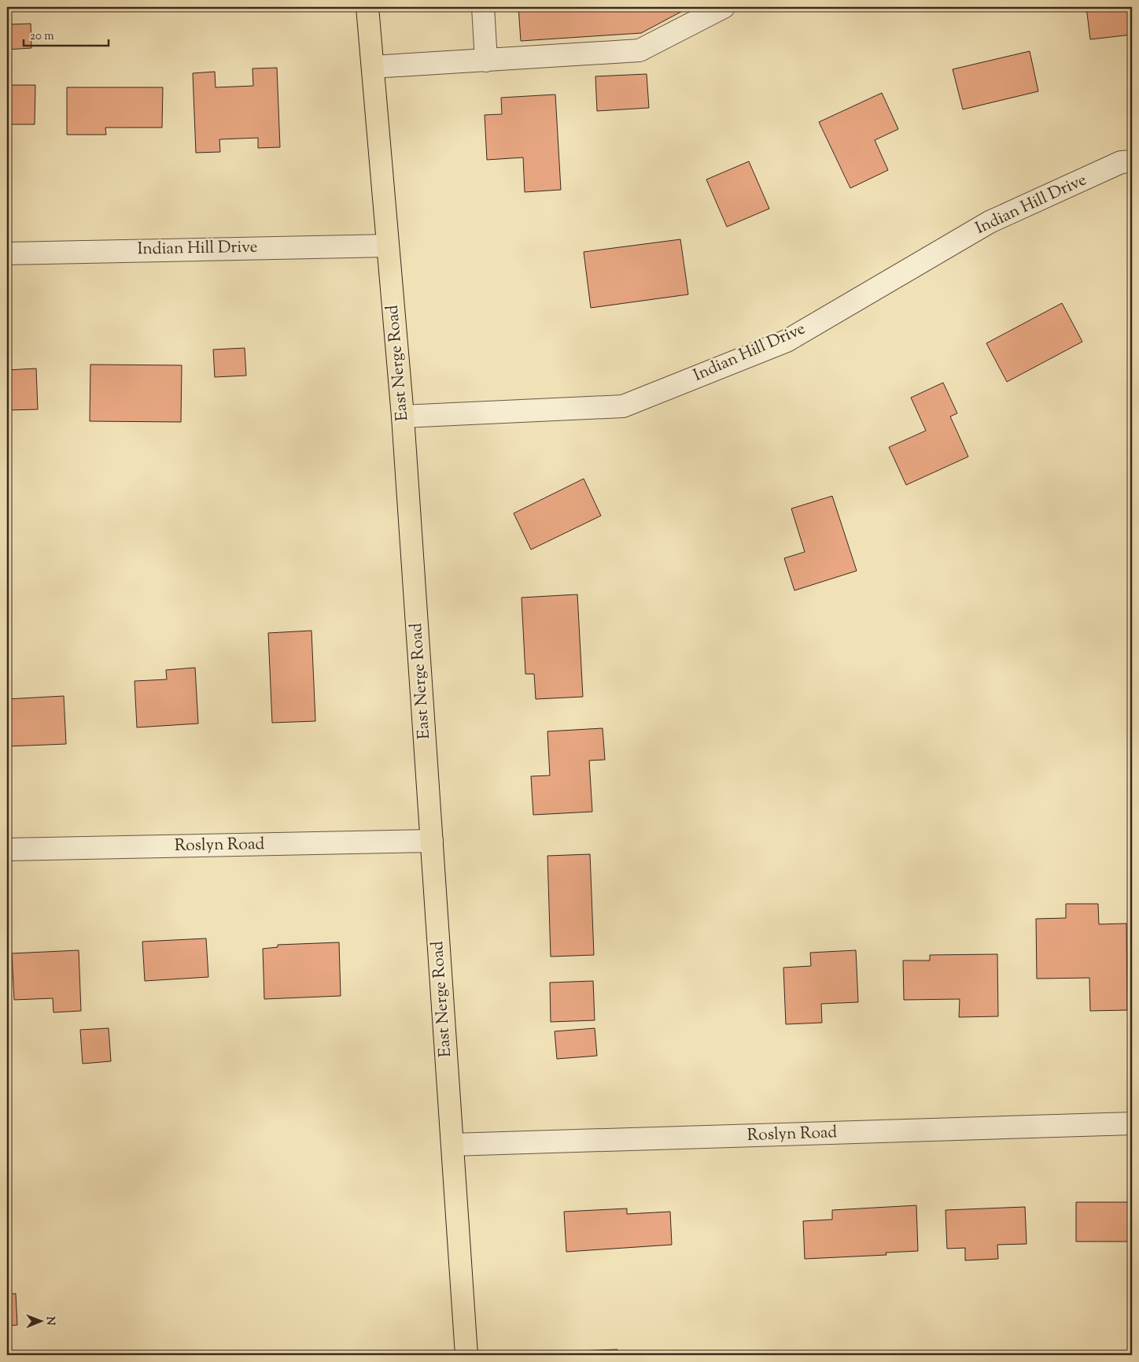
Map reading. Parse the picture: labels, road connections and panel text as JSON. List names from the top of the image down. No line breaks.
{"streets":{"main road":["East Nerge Road"],"street":["Indian Hill Drive","Roslyn Road"]},"crossings":[["Indian Hill Drive","East Nerge Road"],["East Nerge Road","Roslyn Road"]],"scale_bar":"20 m","north":"right"}
